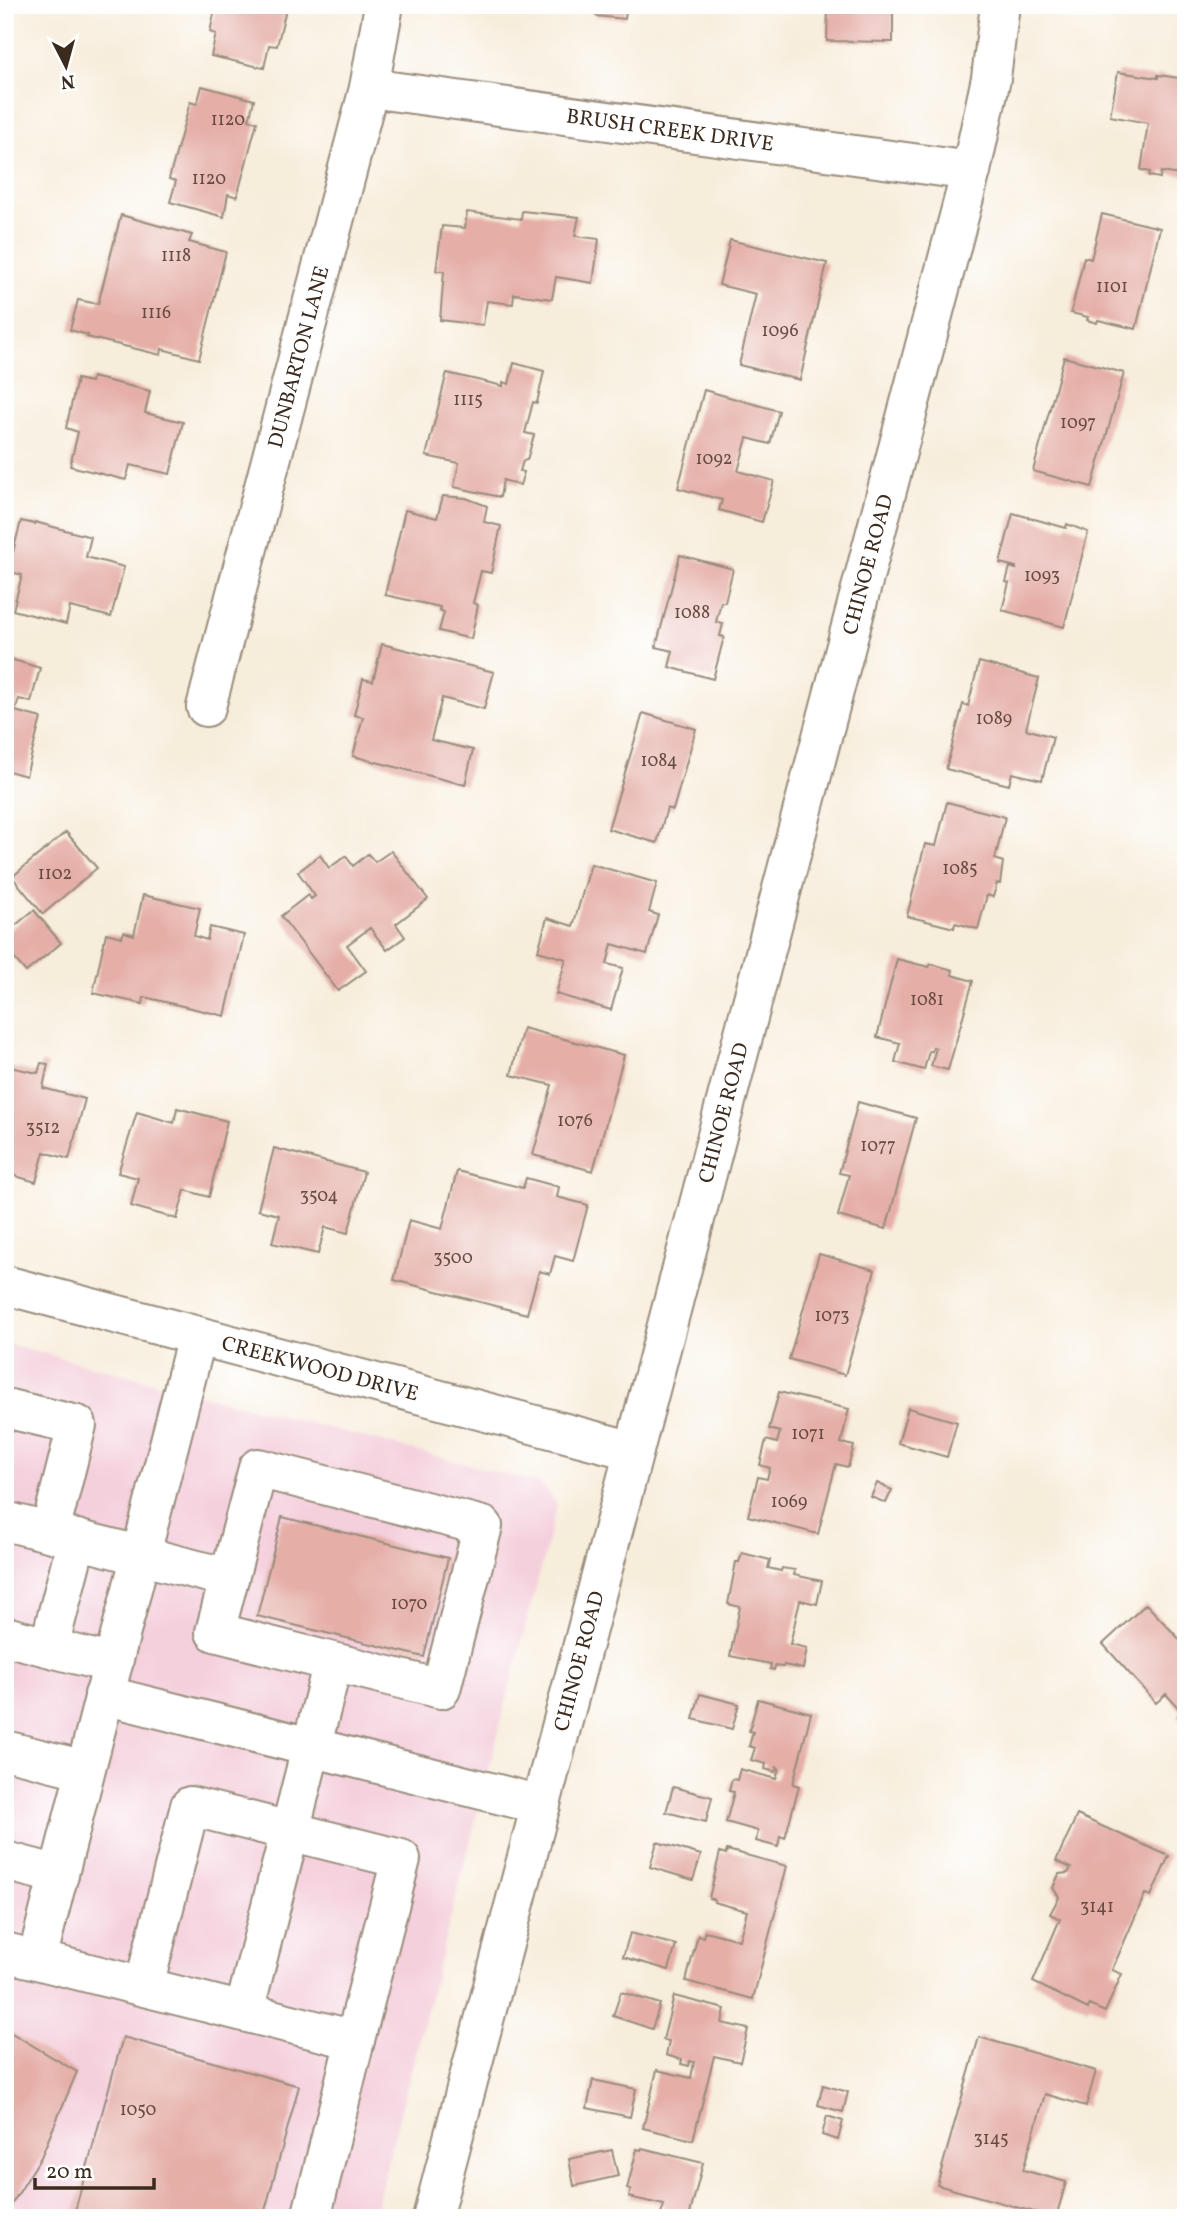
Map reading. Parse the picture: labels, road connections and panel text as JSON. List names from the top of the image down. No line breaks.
{"streets":{"street":["BRUSH CREEK DRIVE","DUNBARTON LANE","CHINOE ROAD","CREEKWOOD DRIVE"]},"crossings":[["BRUSH CREEK DRIVE","DUNBARTON LANE"],["BRUSH CREEK DRIVE","CHINOE ROAD"],["CHINOE ROAD","CREEKWOOD DRIVE"]],"house_numbers":["1120","1120","1118","1101","1116","1096","1115","1097","1092","1093","1088","1089","1084","1085","1102","1081","1076","3512","1077","3504","3500","1073","1071","1069","1070","3141","1050","3145"],"scale_bar":"20 m","north":"bottom"}
